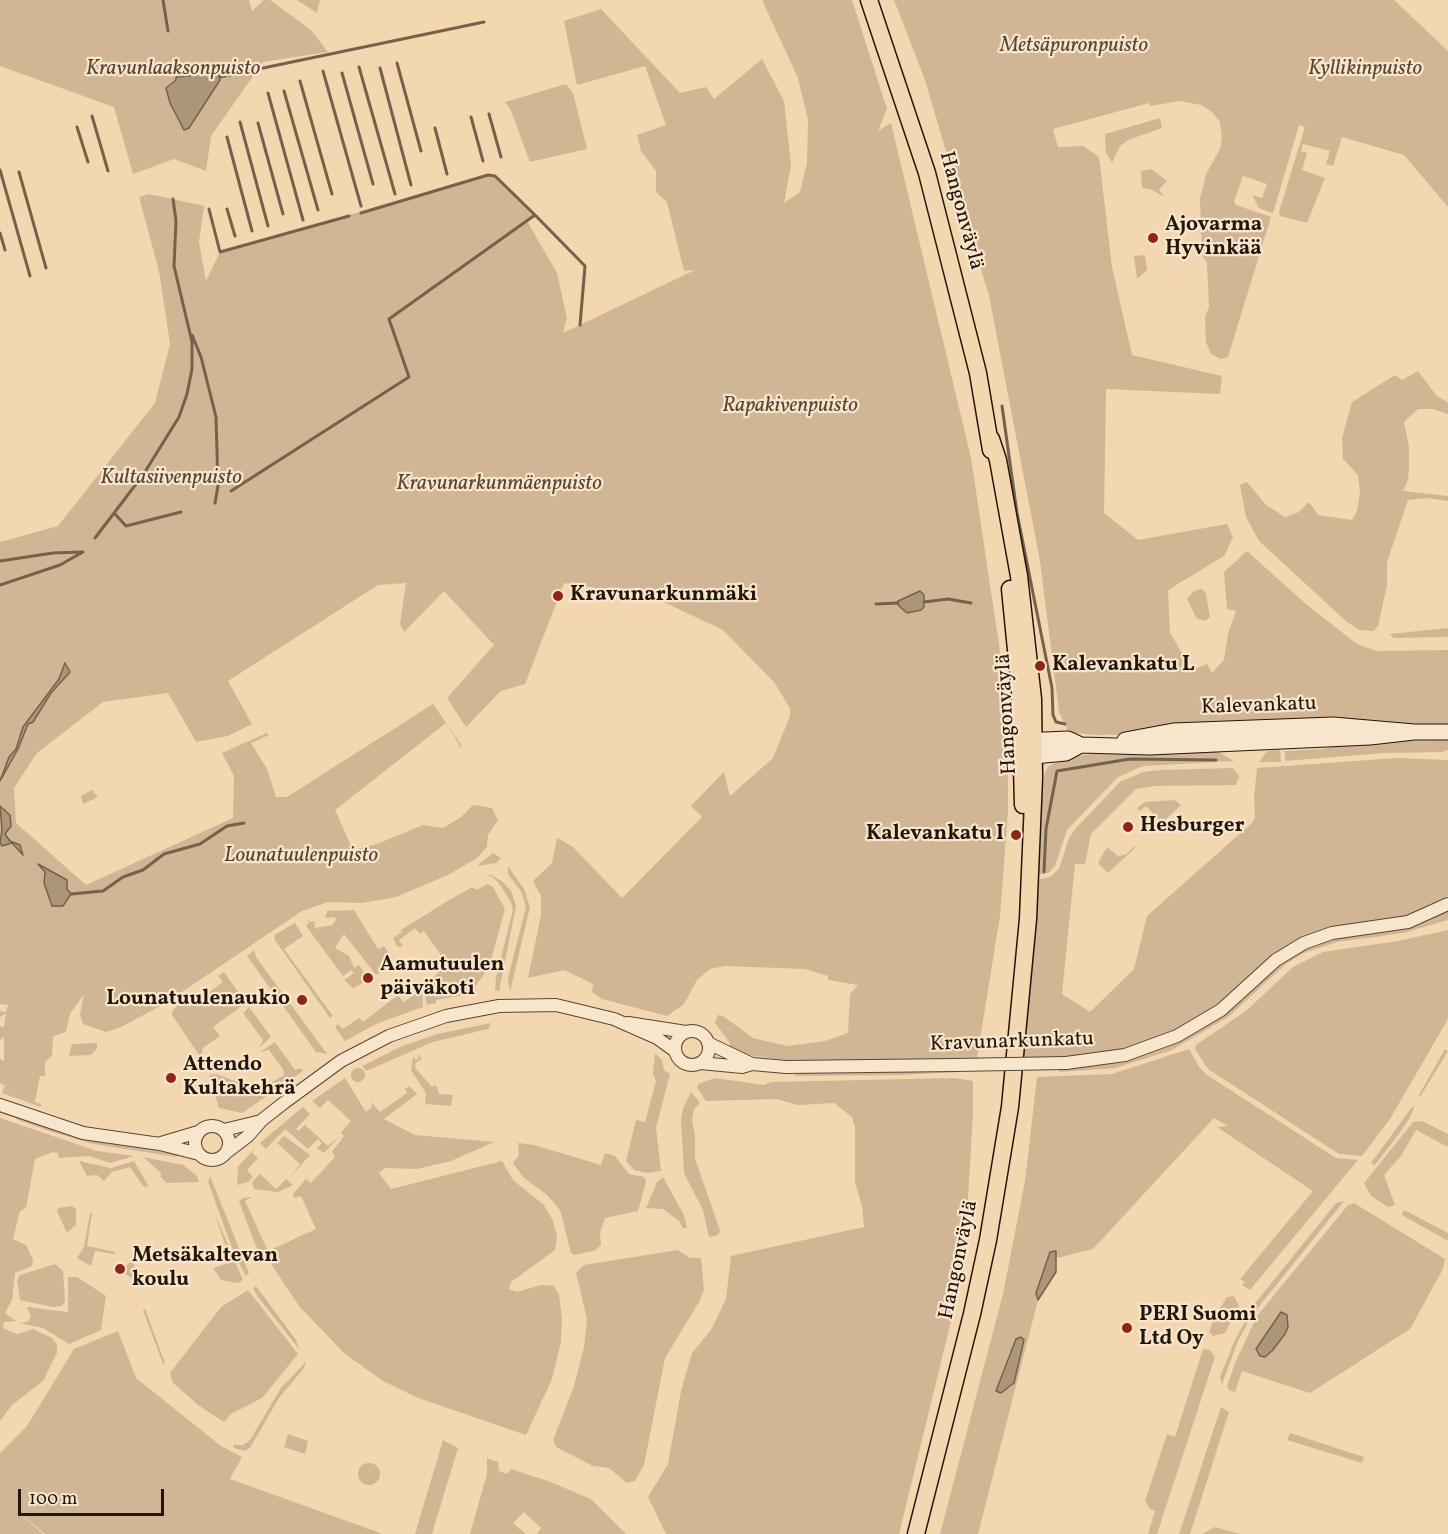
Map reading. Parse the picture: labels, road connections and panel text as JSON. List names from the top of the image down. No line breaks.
{"streets":{"highway":["Hangonväylä"],"main road":["Kalevankatu"],"street":["Kravunarkunkatu"]},"crossings":[["Hangonväylä","Kalevankatu"]],"parks":["Metsäpuronpuisto","Kravunlaaksonpuisto","Kyllikinpuisto","Rapakivenpuisto","Kultasiivenpuisto","Kravunarkunmäenpuisto","Lounatuulenpuisto"],"places":["Ajovarma Hyvinkää","Kravunarkunmäki","Kalevankatu L","Hesburger","Kalevankatu I","Aamutuulen päiväkoti","Lounatuulenaukio","Attendo Kultakehrä","Metsäkaltevan koulu","PERI Suomi Ltd Oy"],"scale_bar":"100 m"}
